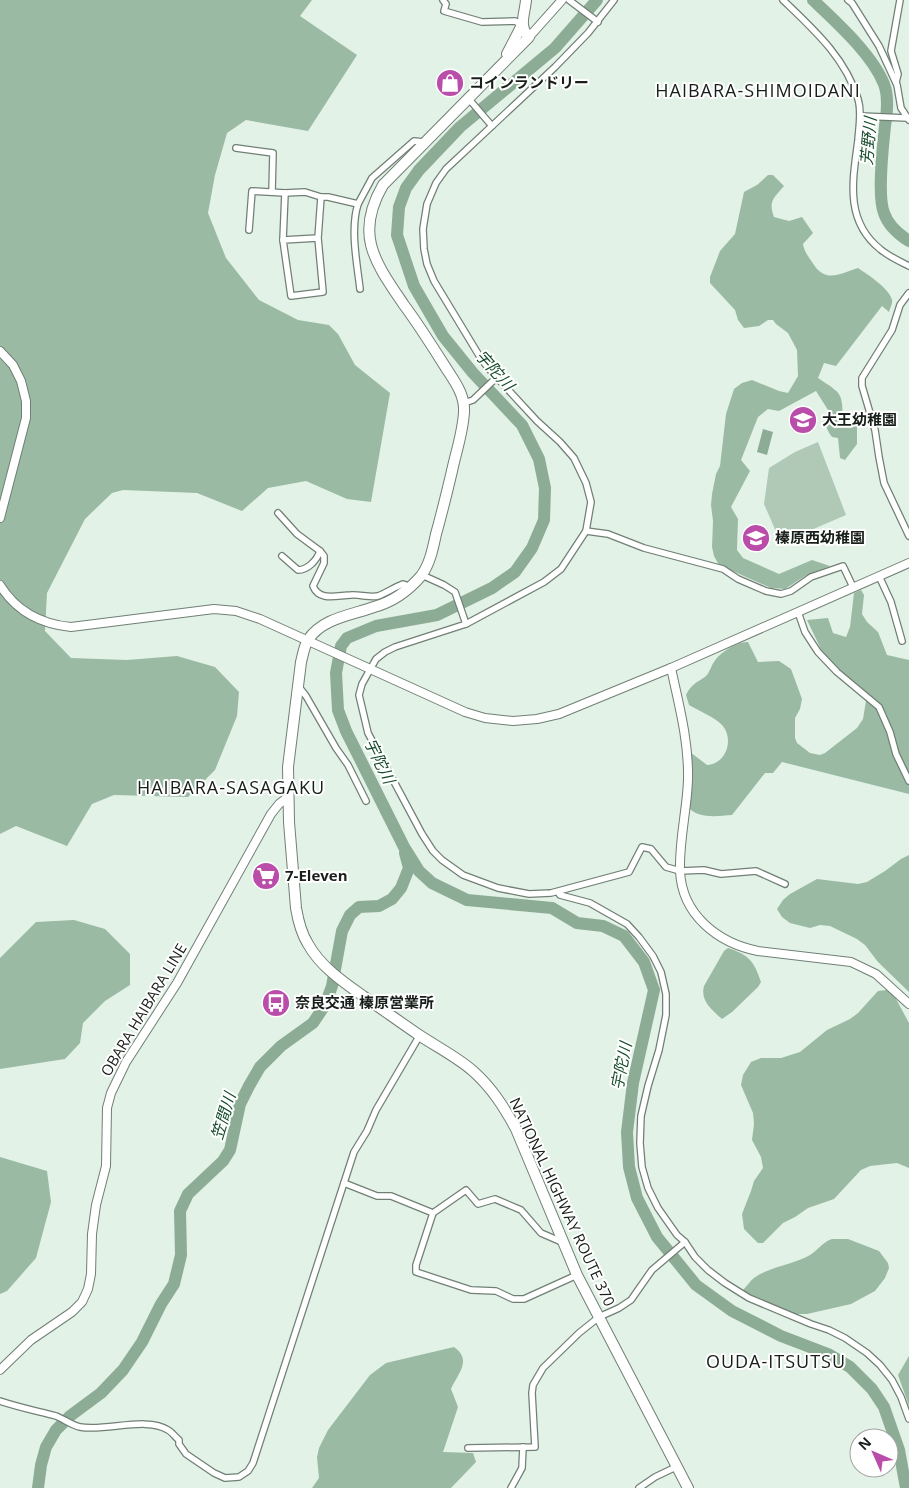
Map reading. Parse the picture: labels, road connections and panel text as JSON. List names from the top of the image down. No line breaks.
{"streets":{"highway":["NATIONAL HIGHWAY ROUTE 370"],"street":["OBARA HAIBARA LINE"]},"crossings":[["OBARA HAIBARA LINE","NATIONAL HIGHWAY ROUTE 370"]],"districts":["HAIBARA-SHIMOIDANI","HAIBARA-SASAGAKU","OUDA-ITSUTSU"],"water":["芳野川","宇陀川","笠間川"],"places":{"shop":["コインランドリー"],"school or university":["大王幼稚園","榛原西幼稚園"],"supermarket":["7-Eleven"],"bus stop":["奈良交通 榛原営業所"]},"north":"top left"}
